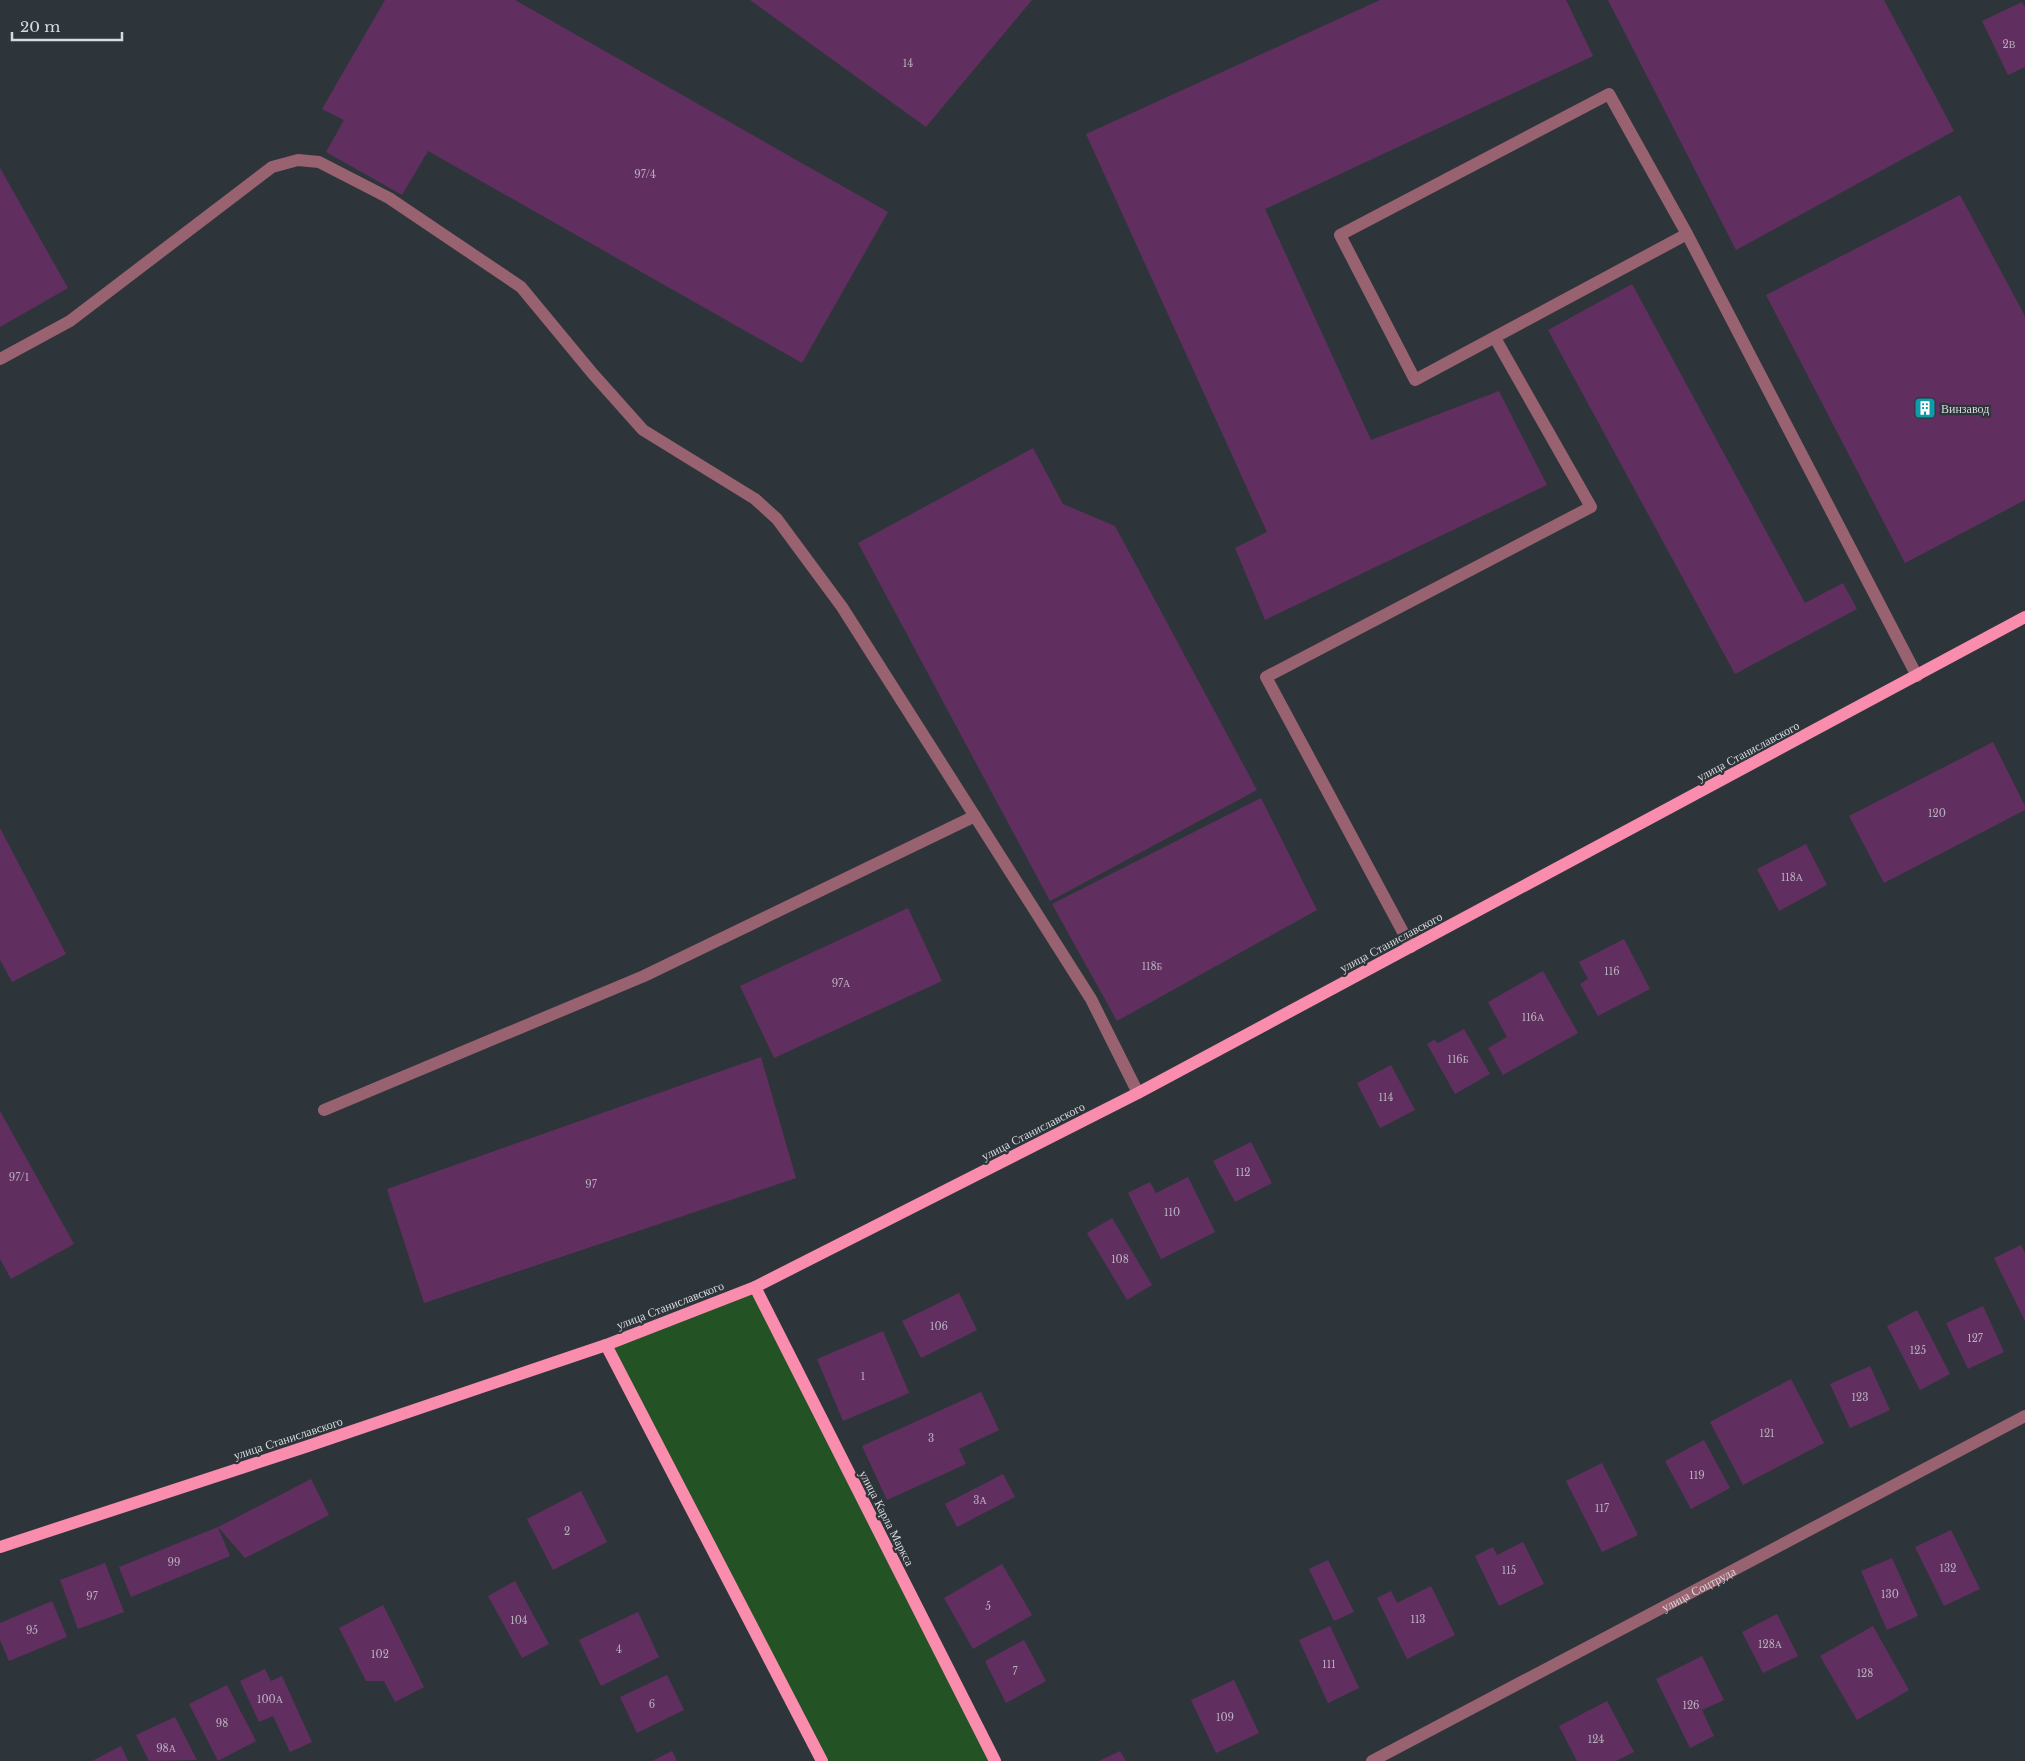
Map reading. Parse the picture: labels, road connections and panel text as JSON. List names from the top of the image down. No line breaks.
{"streets":{"main road":["улица Станиславского","улица Карла Маркса"],"street":["улица Соцтруда"]},"crossings":[["улица Станиславского","улица Карла Маркса"]],"places":{"building":["Винзавод"]},"house_numbers":["2В","14","97/4","120","118А","118Б","116","97А","116А","116Б","114","112","97/1","97","110","108","106","127","125","1","123","121","3","119","3А","117","2","99","132","115","130","97","5","113","104","95","128А","4","102","111","7","128","100А","6","126","109","98","124","98А"],"scale_bar":"20 m"}
